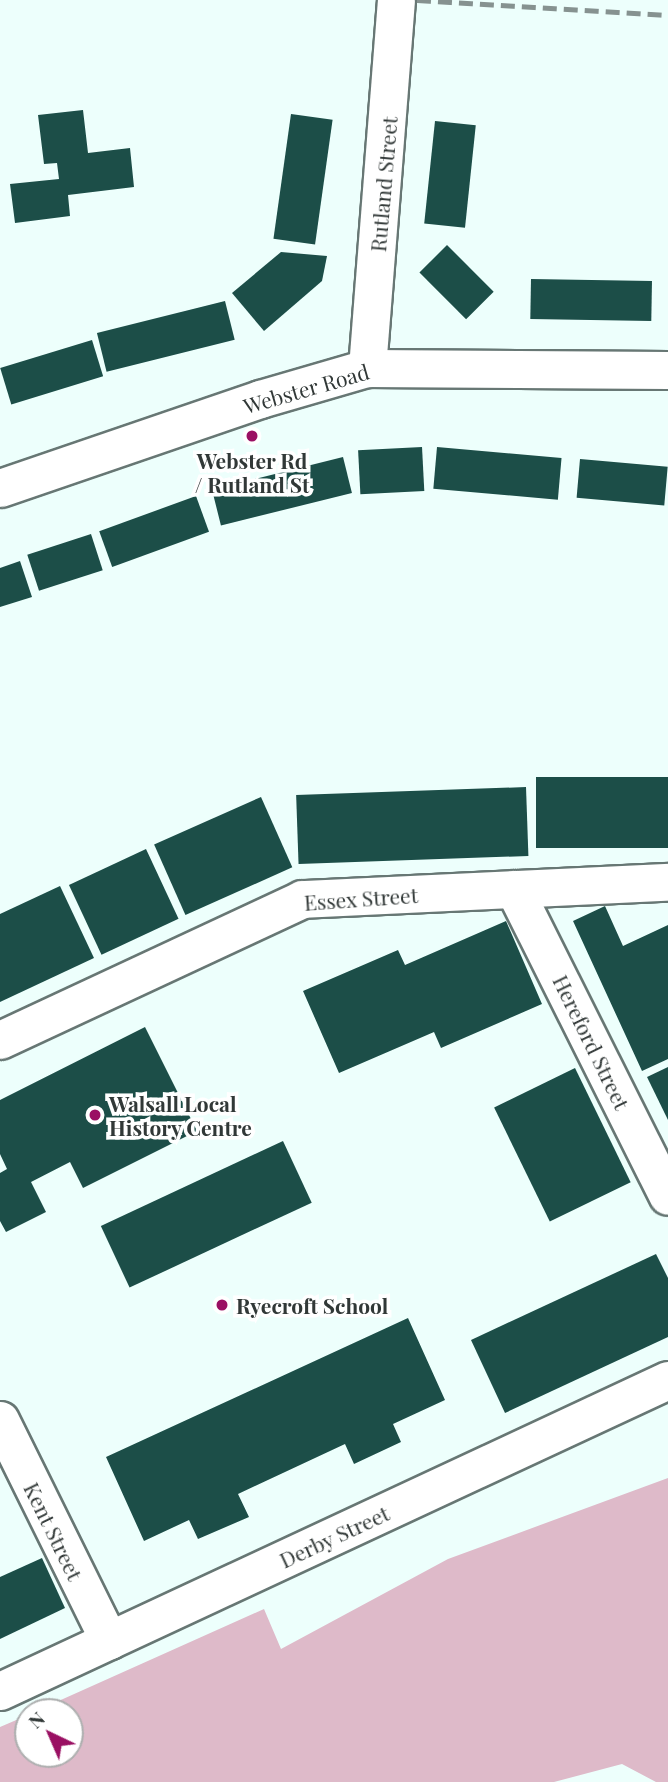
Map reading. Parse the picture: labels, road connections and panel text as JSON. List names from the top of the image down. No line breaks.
{"streets":{"street":["Rutland Street","Webster Road","Essex Street","Hereford Street","Kent Street","Derby Street"]},"crossings":[["Rutland Street","Webster Road"],["Essex Street","Hereford Street"],["Kent Street","Derby Street"]],"places":["Webster Rd / Rutland St","Walsall Local History Centre","Ryecroft School"],"north":"top left"}
